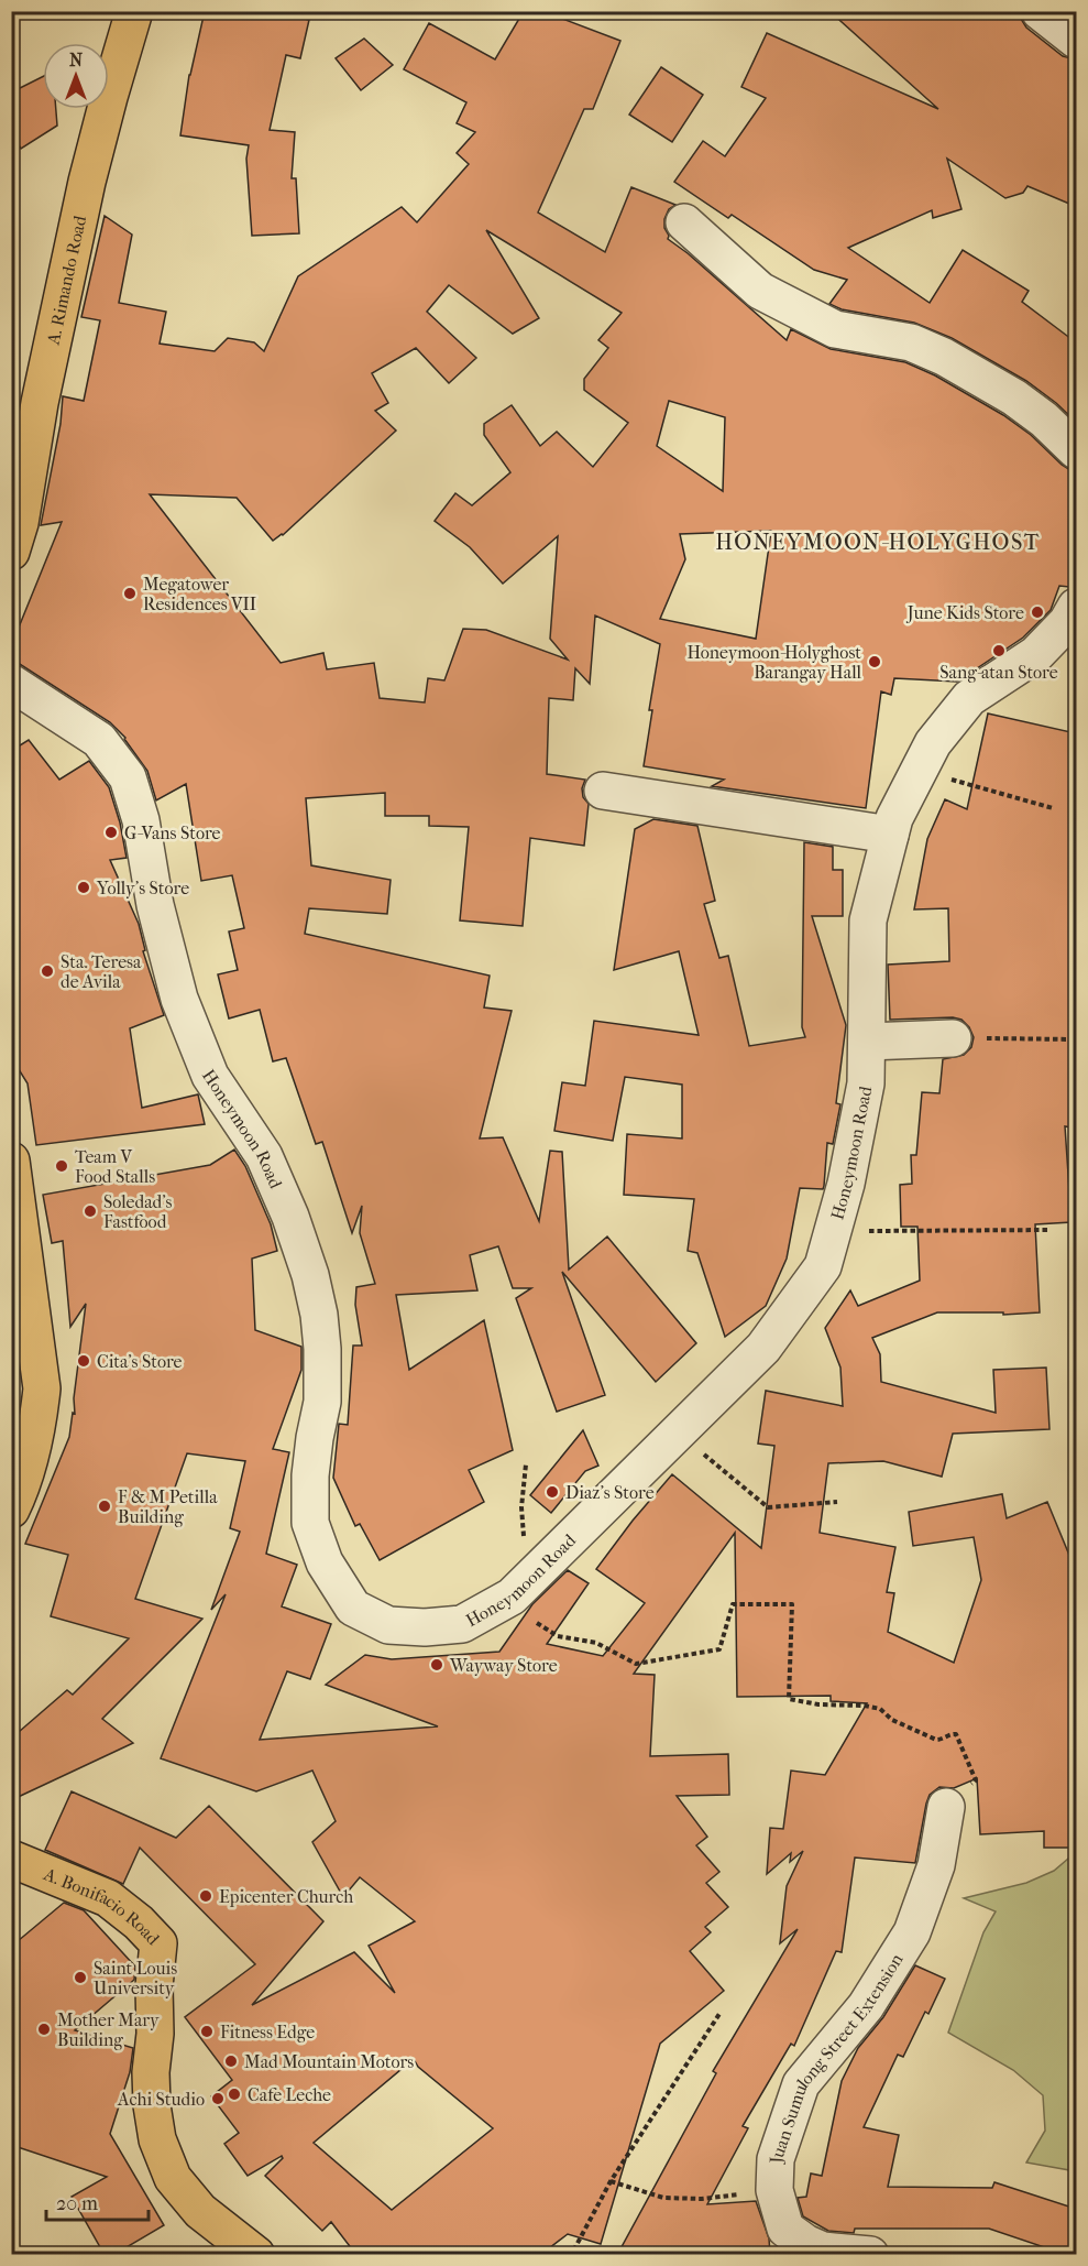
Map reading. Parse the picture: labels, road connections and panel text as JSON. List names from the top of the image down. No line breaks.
{"streets":{"main road":["A. Rimando Road","A. Bonifacio Road"],"street":["Honeymoon Road","Juan Sumulong Street Extension"]},"districts":["HONEYMOON-HOLYGHOST"],"places":["Megatower Residences VII","June Kids Store","Sang-atan Store","Honeymoon-Holyghost Barangay Hall","G-Vans Store","Yolly's Store","Sta. Teresa de Avila","Team V Food Stalls","Soledad's Fastfood","Cita's Store","Diaz's Store","F & M Petilla Building","Wayway Store","Epicenter Church","Saint Louis University","Mother Mary Building","Fitness Edge","Mad Mountain Motors","Cafe Leche","Achi Studio"],"scale_bar":"20 m","north":"top"}
